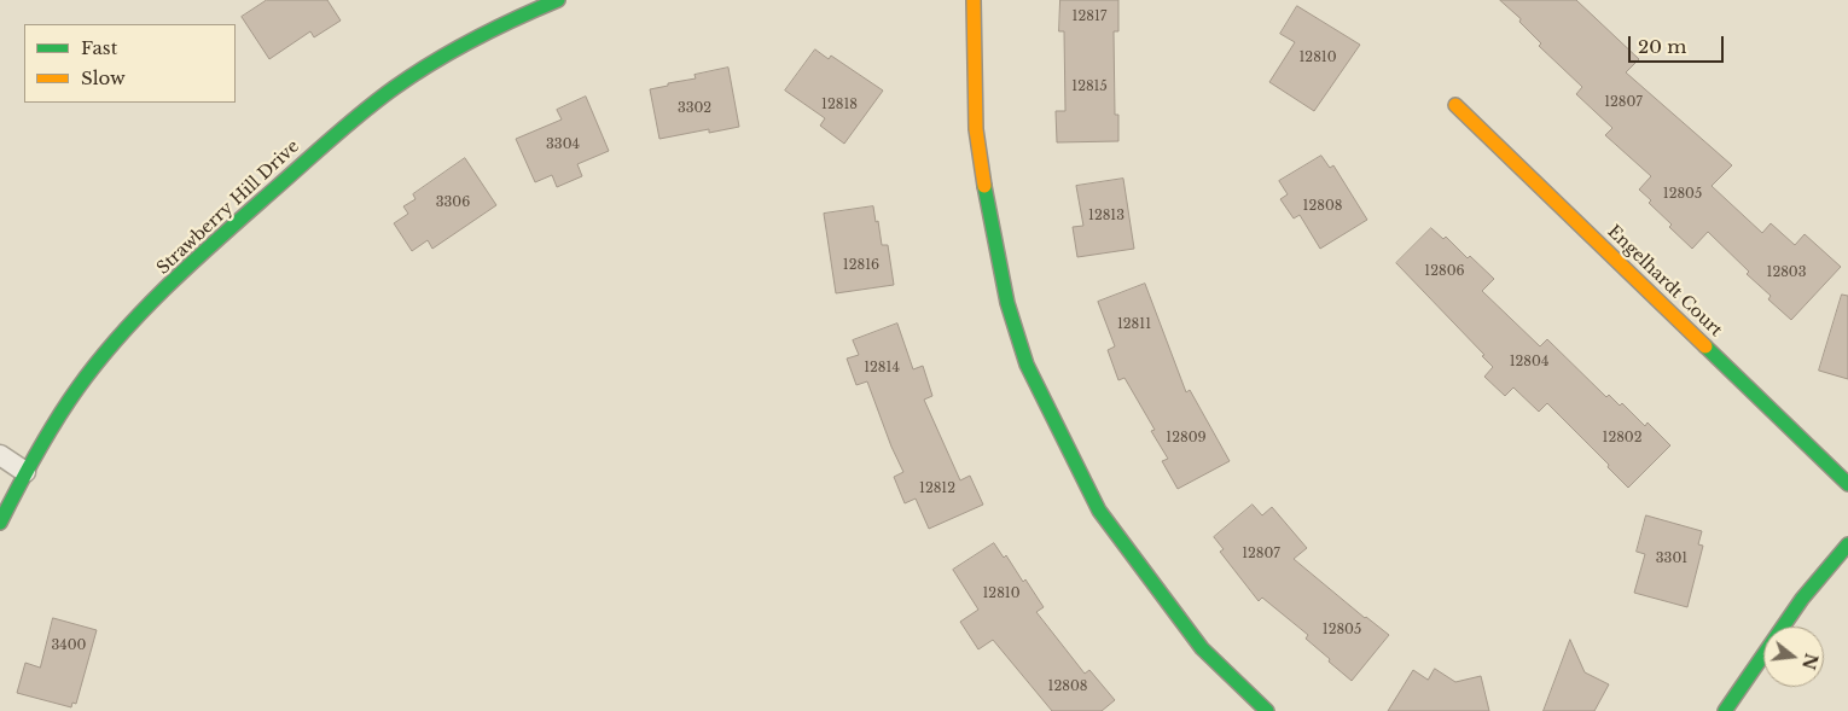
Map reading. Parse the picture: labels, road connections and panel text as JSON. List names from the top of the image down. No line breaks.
{"streets":{"street":["Strawberry Hill Drive","Engelhardt Court"]},"house_numbers":["12817","12810","12815","12807","12818","3302","3304","12805","3306","12808","12813","12816","12806","12803","12811","12804","12814","12809","12802","12812","12807","3301","12810","12805","3400","12808"],"legend":["Fast","Slow"],"scale_bar":"20 m","north":"right"}
